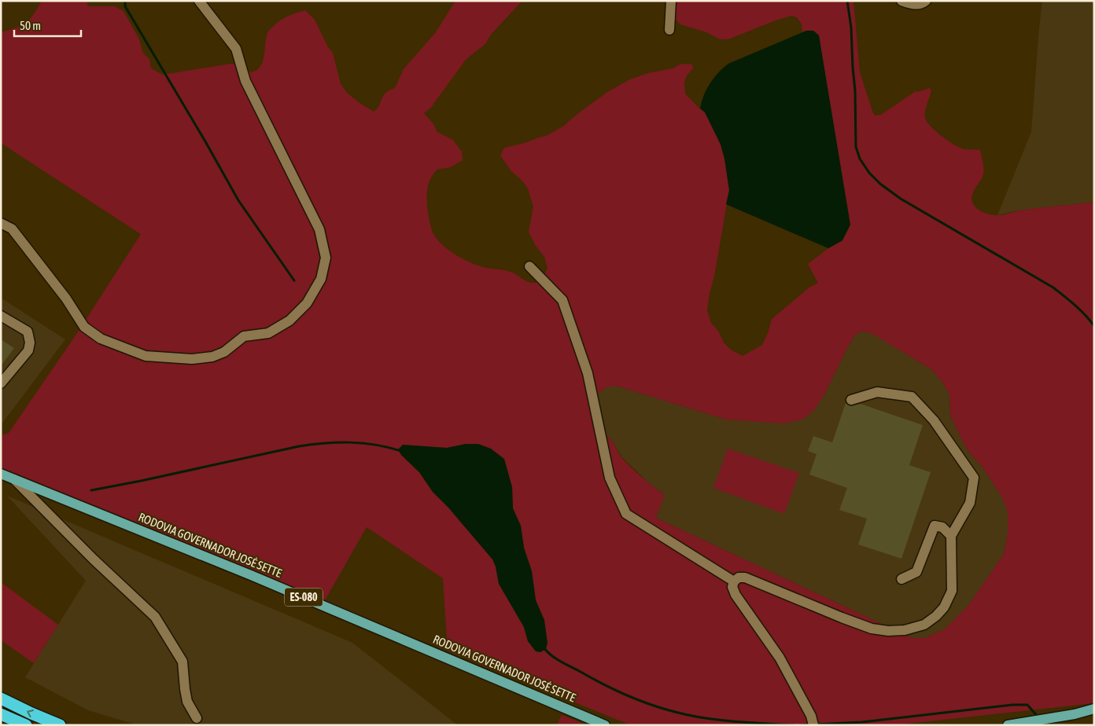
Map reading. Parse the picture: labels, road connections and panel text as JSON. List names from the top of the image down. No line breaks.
{"streets":{"main road":["RODOVIA GOVERNADOR JOSÉ SETTE","ES-080"]},"scale_bar":"50 m"}
